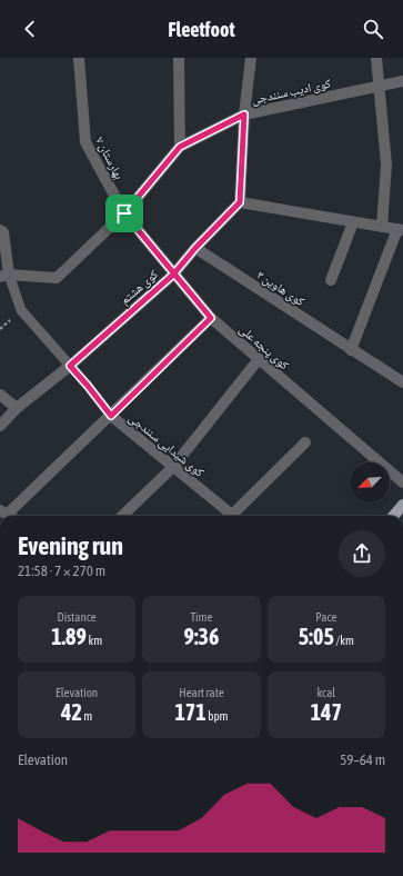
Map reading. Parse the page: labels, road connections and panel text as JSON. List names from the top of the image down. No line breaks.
{"streets":{"street":["کوی ادیب سنندجی","بهارستان ۷","کوی هشتم","کوی هاوین ۳","کوی پنجه علی","کوی شیدایی سنندجی"]},"crossings":[["کوی ادیب سنندجی","بهارستان ۷"],["کوی ادیب سنندجی","کوی پنجه علی"],["کوی ادیب سنندجی","کوی شیدایی سنندجی"],["بهارستان ۷","کوی پنجه علی"],["کوی هشتم","کوی هاوین ۳"],["کوی هشتم","کوی پنجه علی"],["کوی هشتم","کوی شیدایی سنندجی"]],"north":"bottom left","page":{"header":"Fleetfoot","heading":["Evening run","21:58 · 7 × 270 m"],"stats":[["Distance","1.89 km"],["Time","9:36"],["Pace","5:05 /km"],["Elevation","42 m"],["Heart rate","171 bpm"],["kcal","147"]],"chart":["Elevation","59–64 m"]}}
